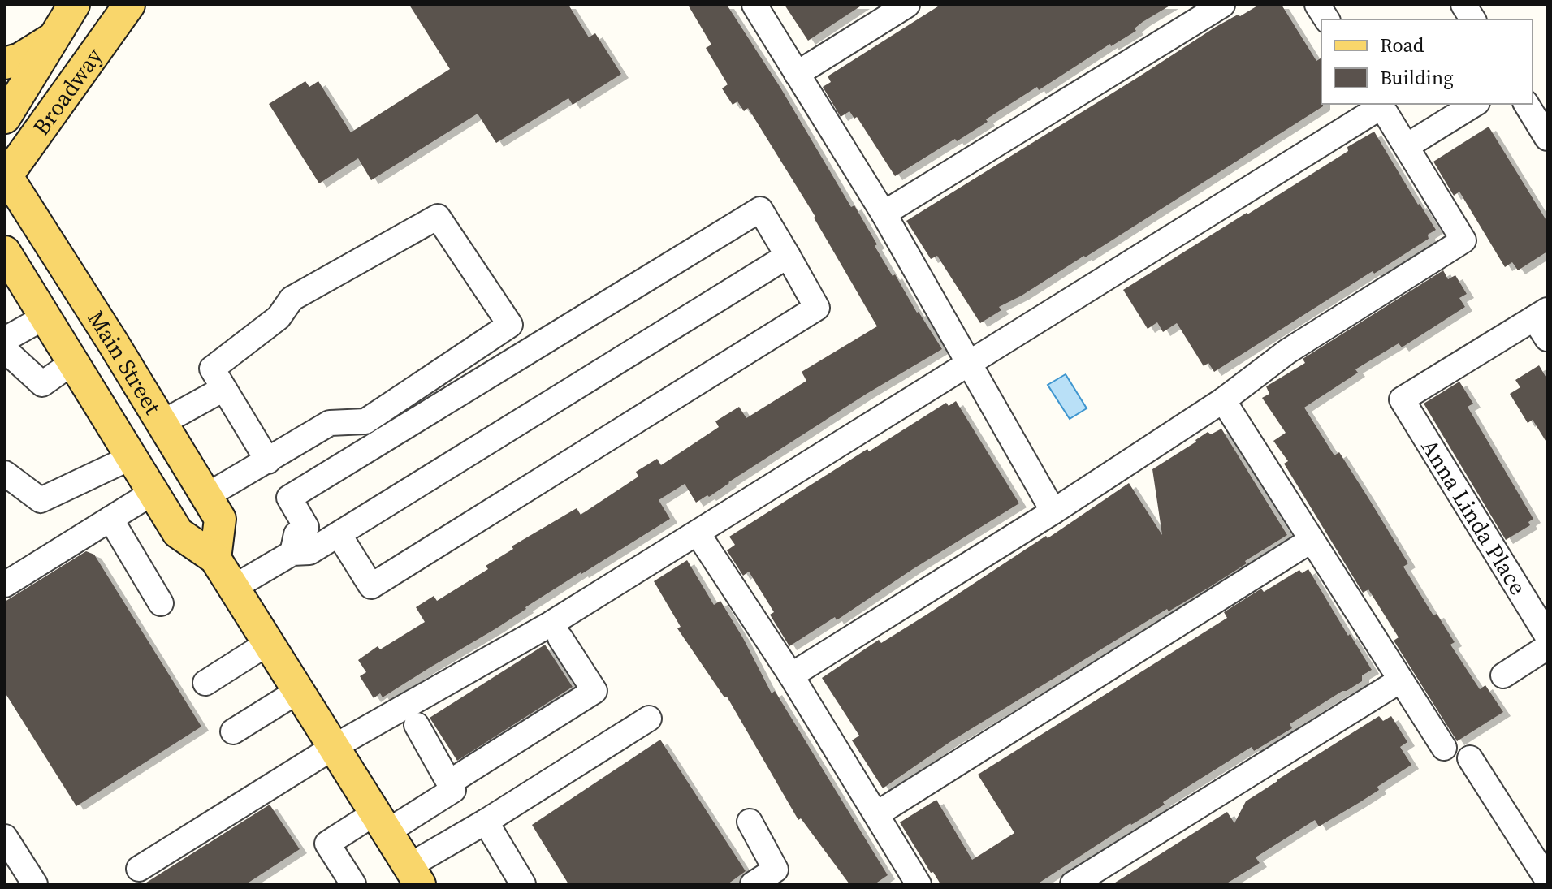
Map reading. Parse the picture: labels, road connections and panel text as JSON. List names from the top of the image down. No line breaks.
{"streets":{"main road":["Broadway","Main Street"],"street":["Anna Linda Place"]},"crossings":[["Broadway","Main Street"]],"legend":["Road","Building"]}
